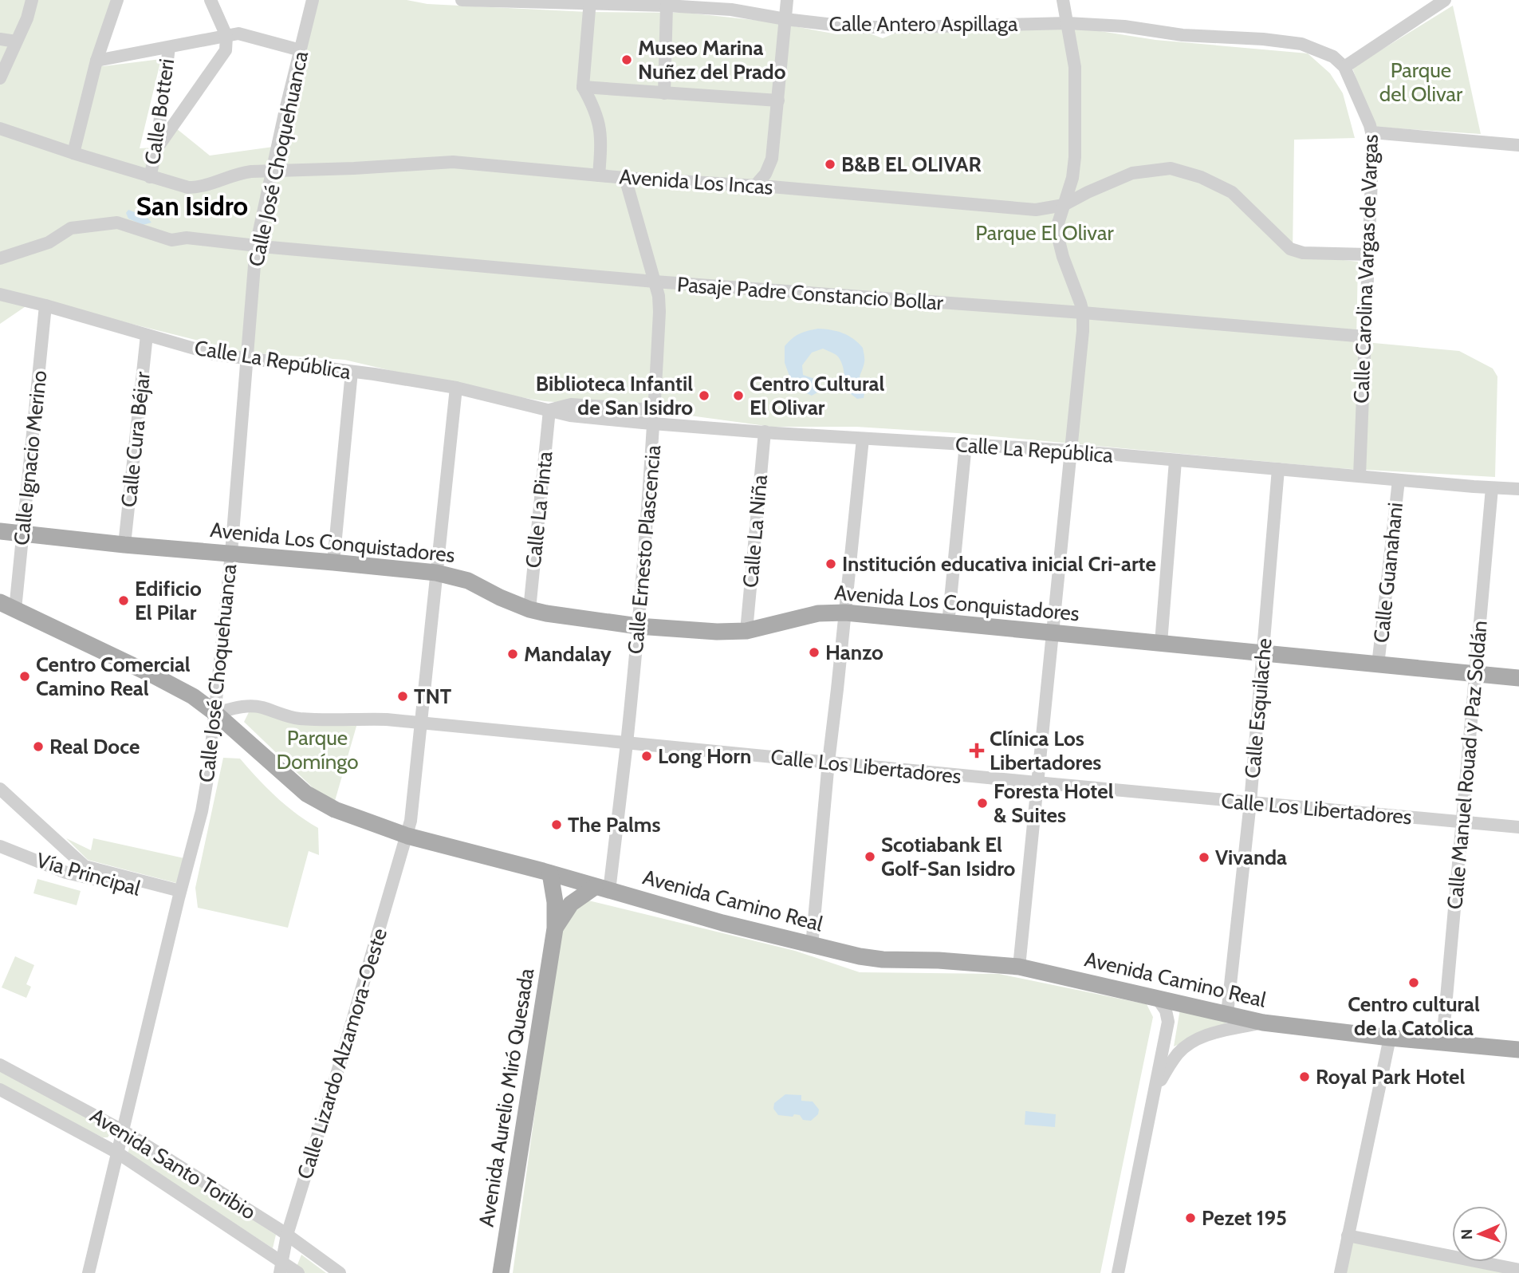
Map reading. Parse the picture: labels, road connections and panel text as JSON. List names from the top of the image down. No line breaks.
{"streets":{"main road":["Avenida Los Conquistadores","Avenida Camino Real","Avenida Aurelio Miró Quesada"],"street":["Calle Antero Aspillaga","Calle Botteri","Calle José Choquehuanca","Avenida Los Incas","Calle Carolina Vargas de Vargas","Pasaje Padre Constancio Bollar","Calle La República","Calle Cura Béjar","Calle Ignacio Merino","Calle La Pinta","Calle La Niña","Calle Ernesto Plascencia","Calle Guanahani","Calle Esquilache","Calle Manuel Rouad y Paz Soldán","Calle Los Libertadores","Vía Principal","Calle Lizardo Alzamora-Oeste","Avenida Santo Toribio"]},"crossings":[["Calle Antero Aspillaga","Calle Carolina Vargas de Vargas"],["Calle Botteri","Avenida Los Incas"],["Calle José Choquehuanca","Avenida Los Incas"],["Calle José Choquehuanca","Pasaje Padre Constancio Bollar"],["Calle José Choquehuanca","Calle La República"],["Calle José Choquehuanca","Avenida Los Conquistadores"],["Calle José Choquehuanca","Calle Los Libertadores"],["Calle José Choquehuanca","Vía Principal"],["Calle José Choquehuanca","Avenida Camino Real"],["Calle José Choquehuanca","Avenida Santo Toribio"],["Avenida Los Incas","Calle Carolina Vargas de Vargas"],["Avenida Los Incas","Calle Ernesto Plascencia"],["Calle Carolina Vargas de Vargas","Pasaje Padre Constancio Bollar"],["Calle Carolina Vargas de Vargas","Calle La República"],["Pasaje Padre Constancio Bollar","Calle Ernesto Plascencia"],["Calle La República","Calle Cura Béjar"],["Calle La República","Calle Ignacio Merino"],["Calle La República","Calle La Pinta"],["Calle La República","Calle La Niña"],["Calle La República","Calle Ernesto Plascencia"],["Calle La República","Calle Guanahani"],["Calle La República","Calle Esquilache"],["Calle La República","Calle Manuel Rouad y Paz Soldán"],["Calle La República","Calle Lizardo Alzamora-Oeste"],["Calle Cura Béjar","Avenida Los Conquistadores"],["Calle Ignacio Merino","Avenida Los Conquistadores"],["Calle Ignacio Merino","Avenida Camino Real"],["Calle La Pinta","Avenida Los Conquistadores"],["Calle La Niña","Avenida Los Conquistadores"],["Avenida Los Conquistadores","Calle Ernesto Plascencia"],["Avenida Los Conquistadores","Calle Guanahani"],["Avenida Los Conquistadores","Calle Esquilache"],["Avenida Los Conquistadores","Calle Manuel Rouad y Paz Soldán"],["Avenida Los Conquistadores","Calle Lizardo Alzamora-Oeste"],["Calle Ernesto Plascencia","Calle Los Libertadores"],["Calle Ernesto Plascencia","Avenida Camino Real"],["Calle Ernesto Plascencia","Avenida Aurelio Miró Quesada"],["Calle Esquilache","Calle Los Libertadores"],["Calle Esquilache","Avenida Camino Real"],["Calle Manuel Rouad y Paz Soldán","Calle Los Libertadores"],["Calle Manuel Rouad y Paz Soldán","Avenida Camino Real"],["Calle Los Libertadores","Avenida Camino Real"],["Calle Los Libertadores","Calle Lizardo Alzamora-Oeste"],["Avenida Camino Real","Calle Lizardo Alzamora-Oeste"],["Avenida Camino Real","Avenida Aurelio Miró Quesada"],["Calle Lizardo Alzamora-Oeste","Avenida Santo Toribio"]],"districts":["San Isidro"],"parks":["Parque del Olivar","Parque El Olivar","Parque Domíngo"],"places":{"other":["Museo Marina Nuñez del Prado","B&B EL OLIVAR","Biblioteca Infantil de San Isidro","Centro Cultural El Olivar","Institución educativa inicial Cri-arte","Edificio El Pilar","Hanzo","Mandalay","Centro Comercial Camino Real","TNT","Real Doce","Long Horn","Foresta Hotel & Suites","The Palms","Scotiabank El Golf-San Isidro","Vivanda","Centro cultural de la Catolica","Royal Park Hotel","Pezet 195"],"health":["Clínica Los Libertadores"]},"north":"left"}
